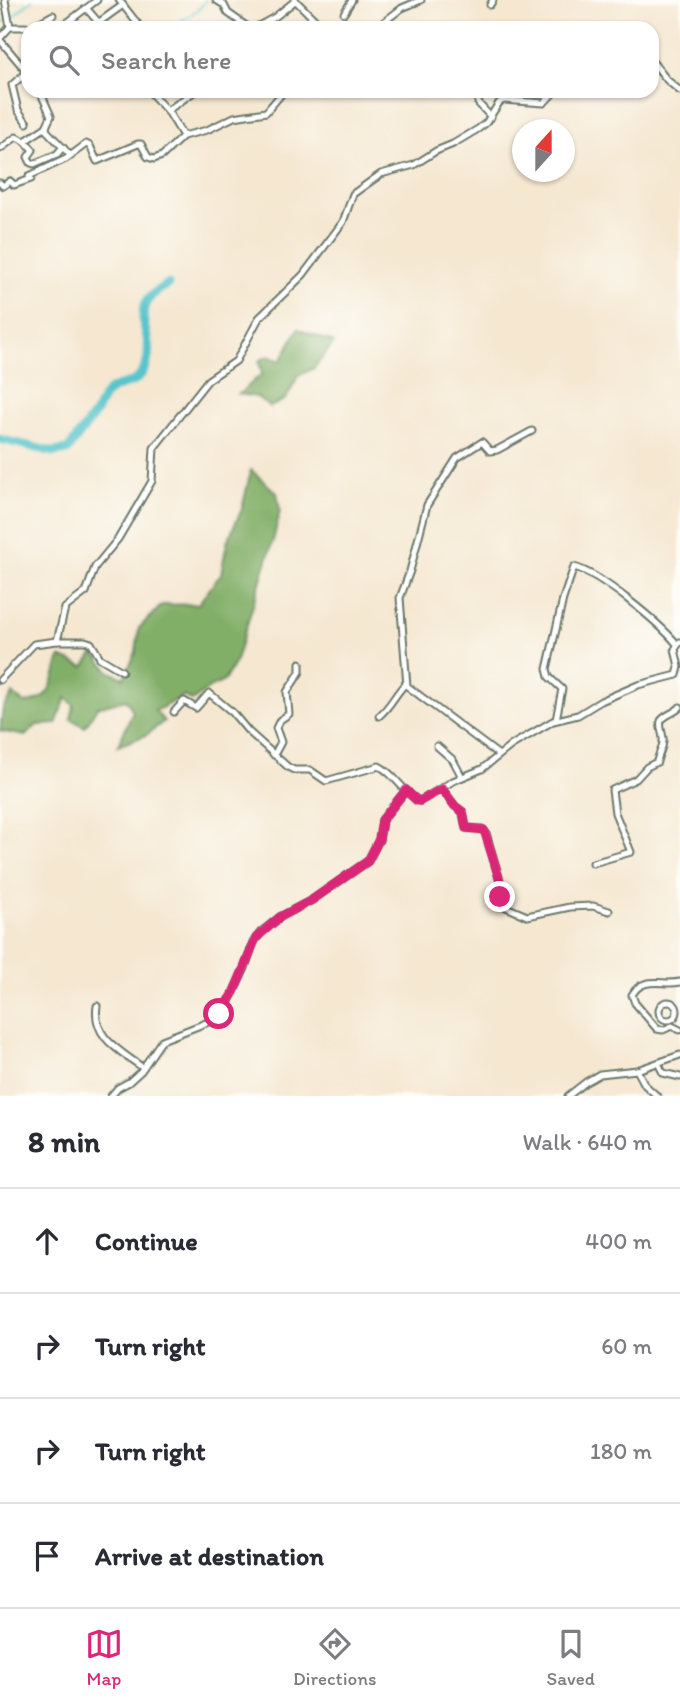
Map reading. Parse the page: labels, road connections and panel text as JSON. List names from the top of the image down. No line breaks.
{"north":"top","page":{"search":"Search here","heading":["8 min","Walk · 640 m"],"list":[["Continue","400 m"],["Turn right","60 m"],["Turn right","180 m"],"Arrive at destination"],"nav":["Map","Directions","Saved"]}}
